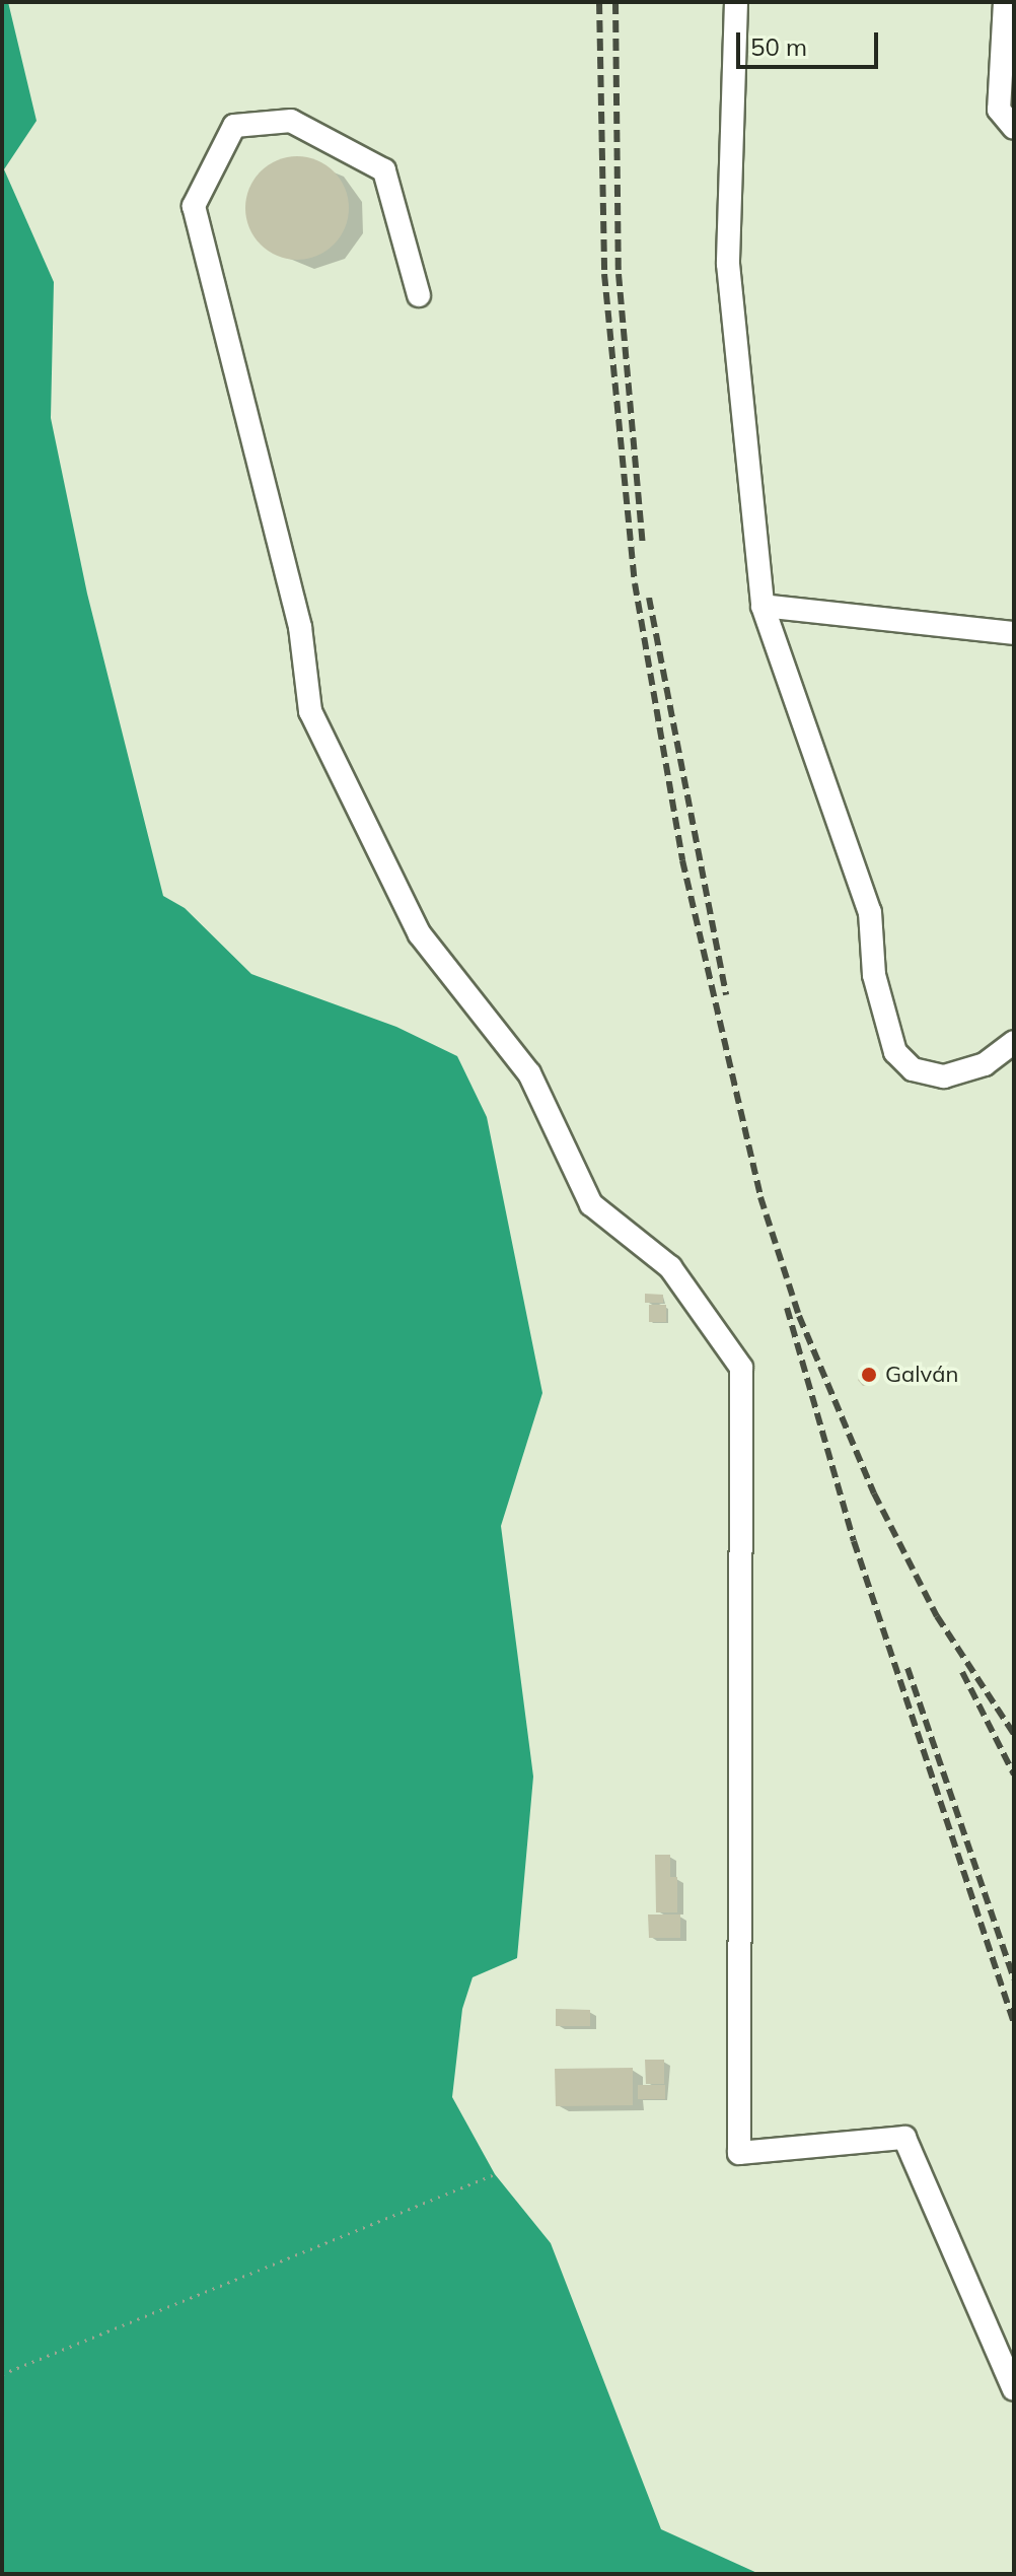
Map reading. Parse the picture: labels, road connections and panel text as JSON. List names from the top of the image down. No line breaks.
{"places":["Galván"],"scale_bar":"50 m"}
